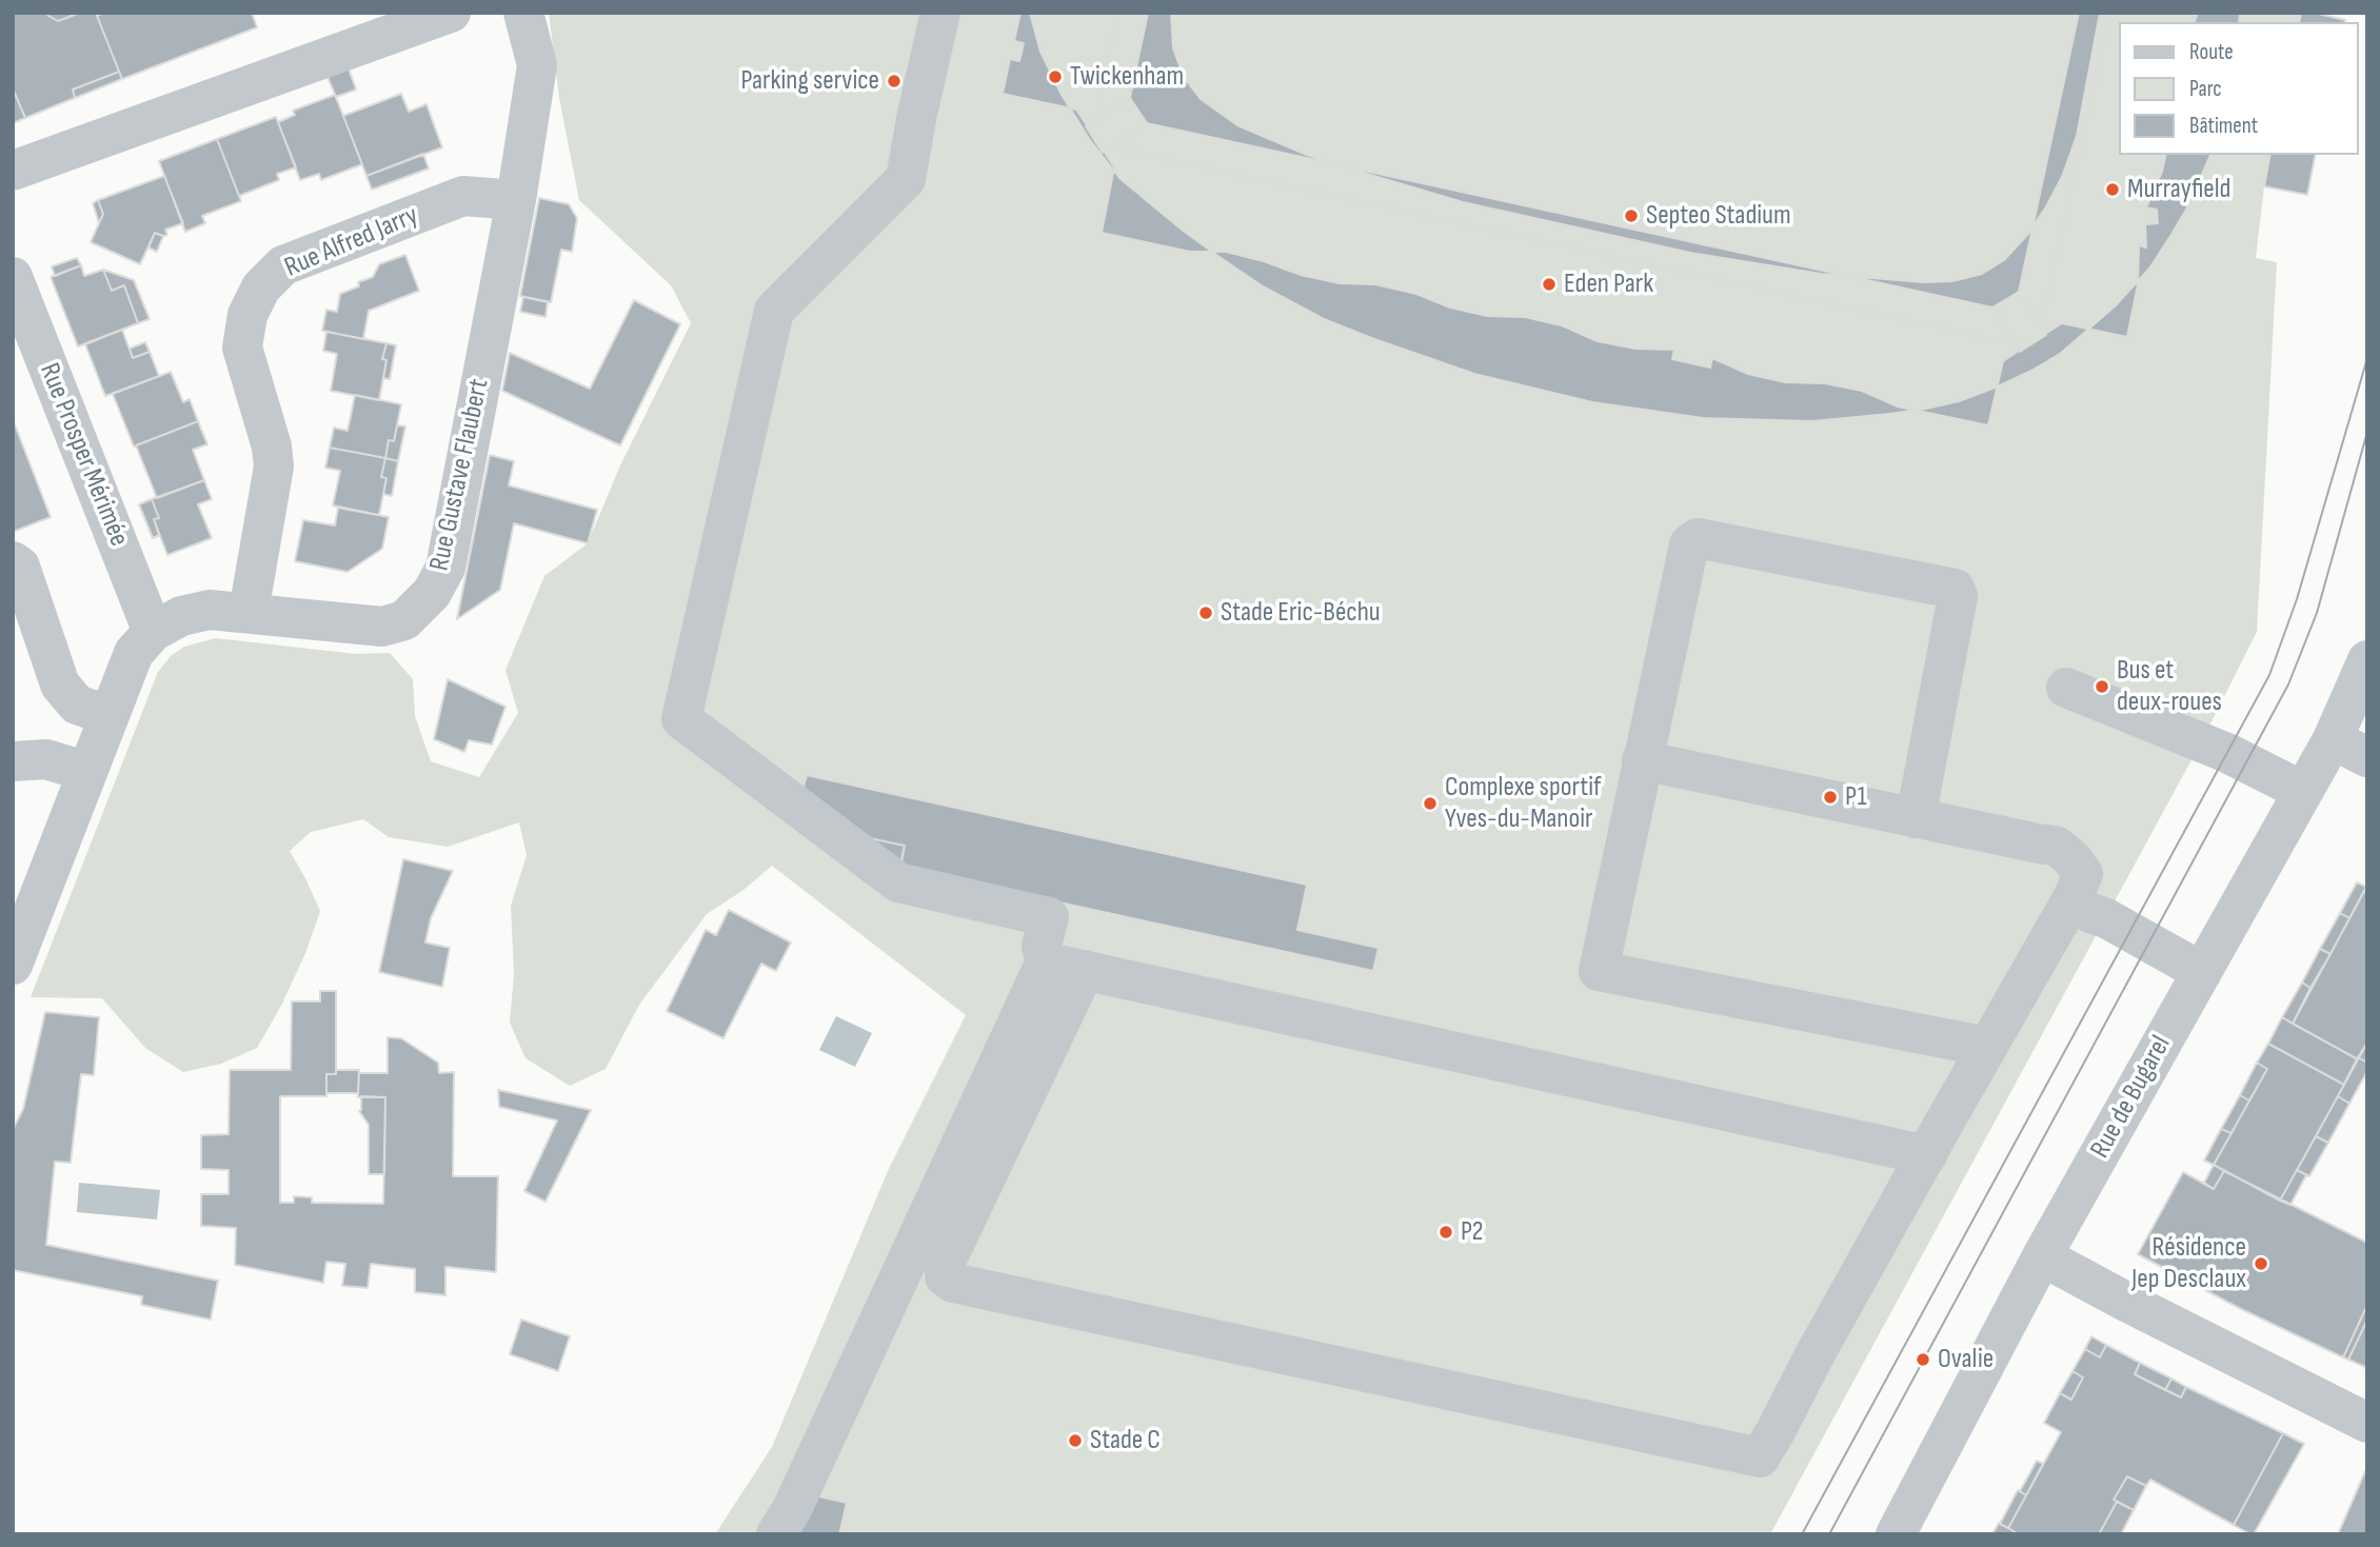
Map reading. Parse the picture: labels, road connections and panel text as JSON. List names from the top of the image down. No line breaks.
{"streets":{"street":["Rue Alfred Jarry","Rue Prosper Mérimée","Rue Gustave Flaubert","Rue de Bugarel"]},"crossings":[["Rue Alfred Jarry","Rue Gustave Flaubert"],["Rue Prosper Mérimée","Rue Gustave Flaubert"]],"places":["Twickenham","Parking service","Murrayfield","Septeo Stadium","Eden Park","Stade Eric-Béchu","Bus et deux-roues","P1","Complexe sportif Yves-du-Manoir","P2","Résidence Jep Desclaux","Ovalie","Stade C"],"legend":["Route","Parc","Bâtiment"]}
